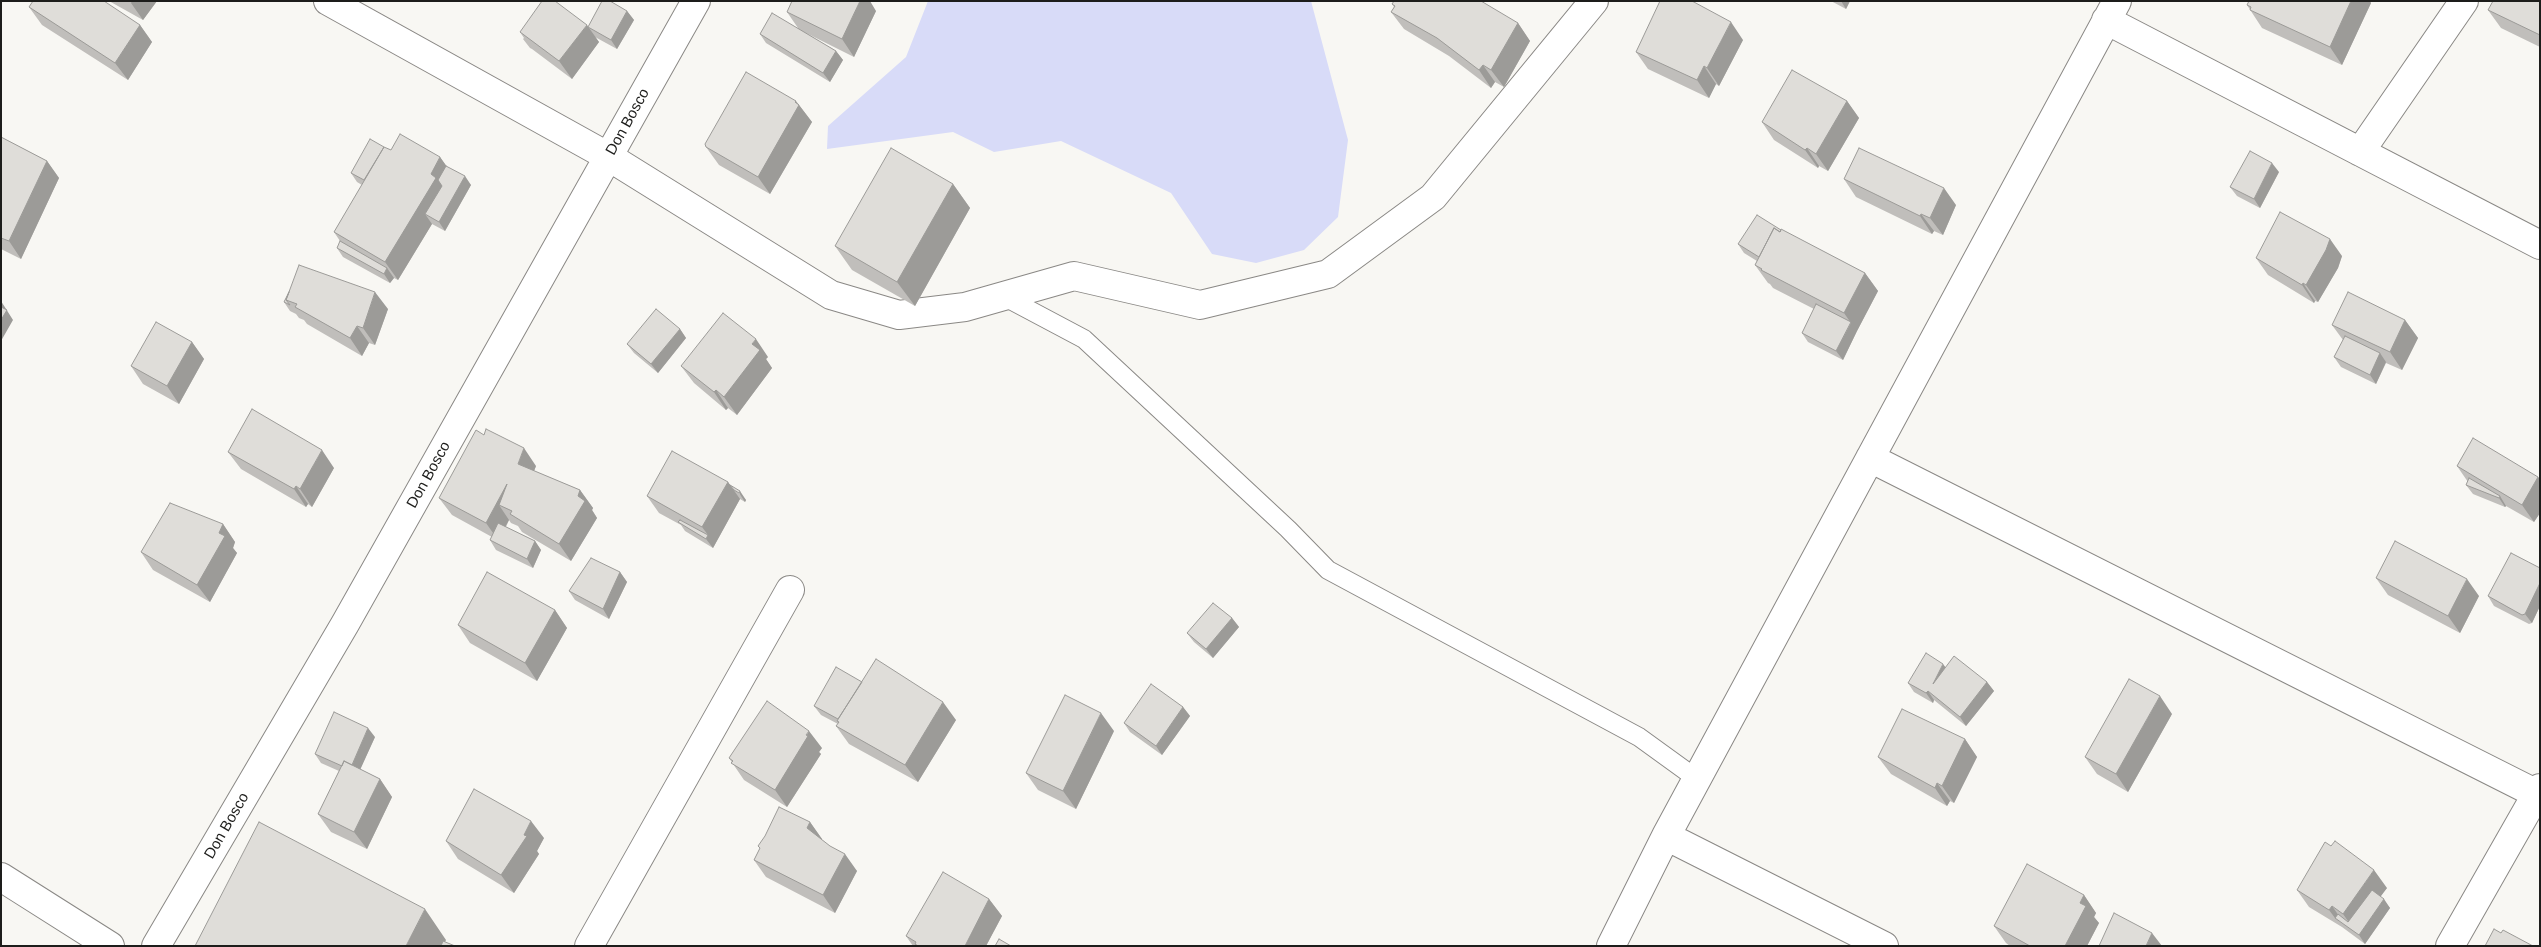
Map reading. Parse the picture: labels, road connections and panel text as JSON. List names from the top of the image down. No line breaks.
{"streets":{"street":["Don Bosco"]}}
